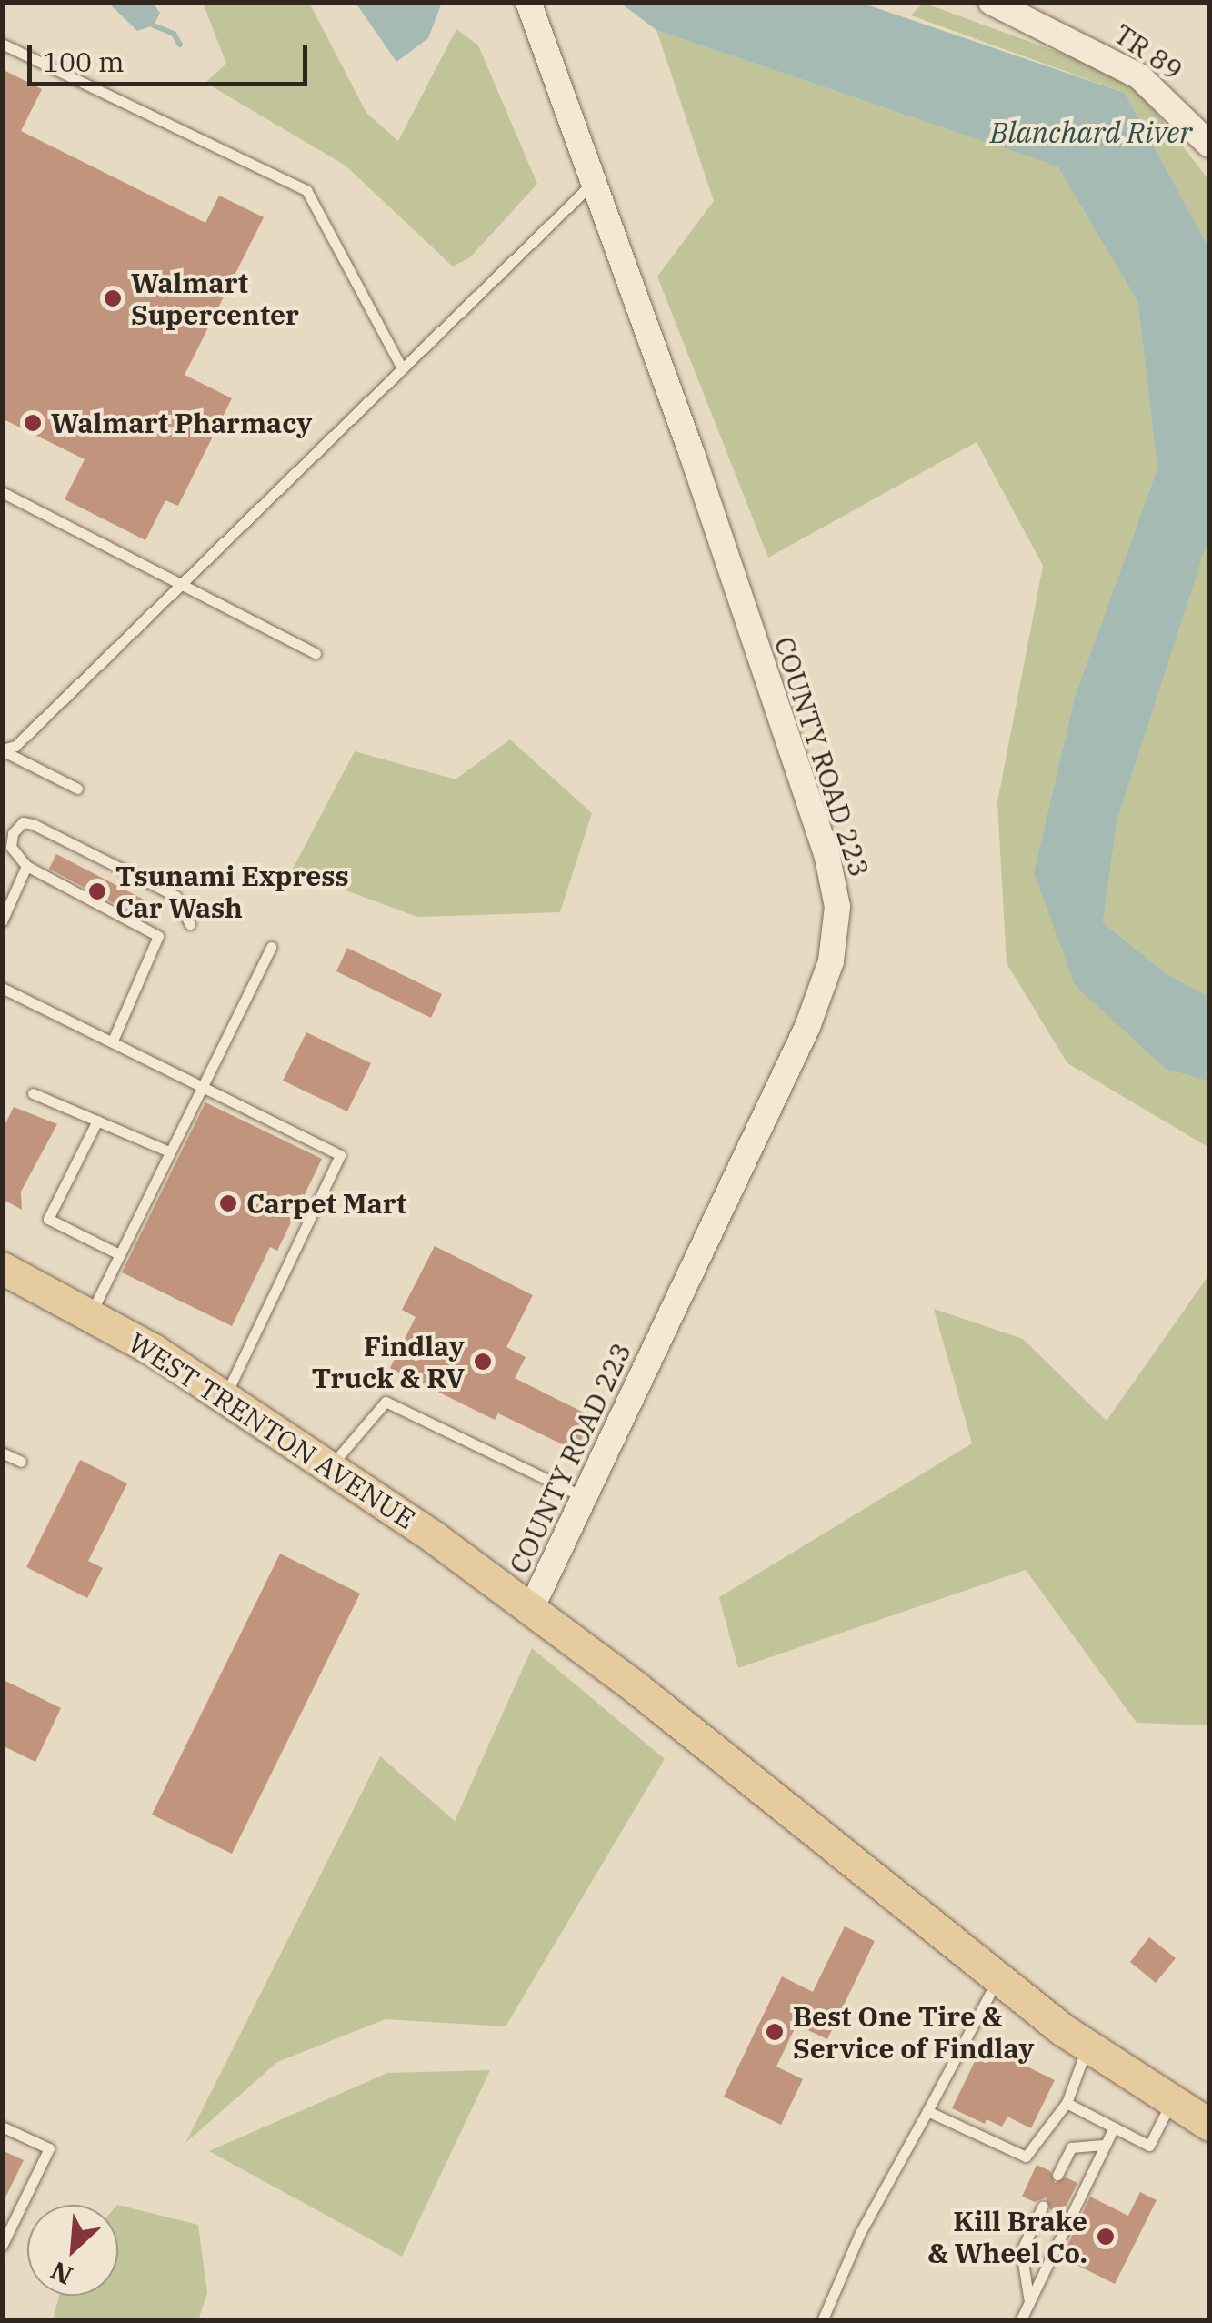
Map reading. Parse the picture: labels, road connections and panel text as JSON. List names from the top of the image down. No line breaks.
{"streets":{"main road":["WEST TRENTON AVENUE"],"street":["TR 89","COUNTY ROAD 223"]},"crossings":[["COUNTY ROAD 223","WEST TRENTON AVENUE"]],"water":["Blanchard River"],"places":["Walmart Supercenter","Walmart Pharmacy","Tsunami Express Car Wash","Carpet Mart","Findlay Truck & RV","Best One Tire & Service of Findlay","Kill Brake & Wheel Co."],"scale_bar":"100 m","north":"bottom left"}
